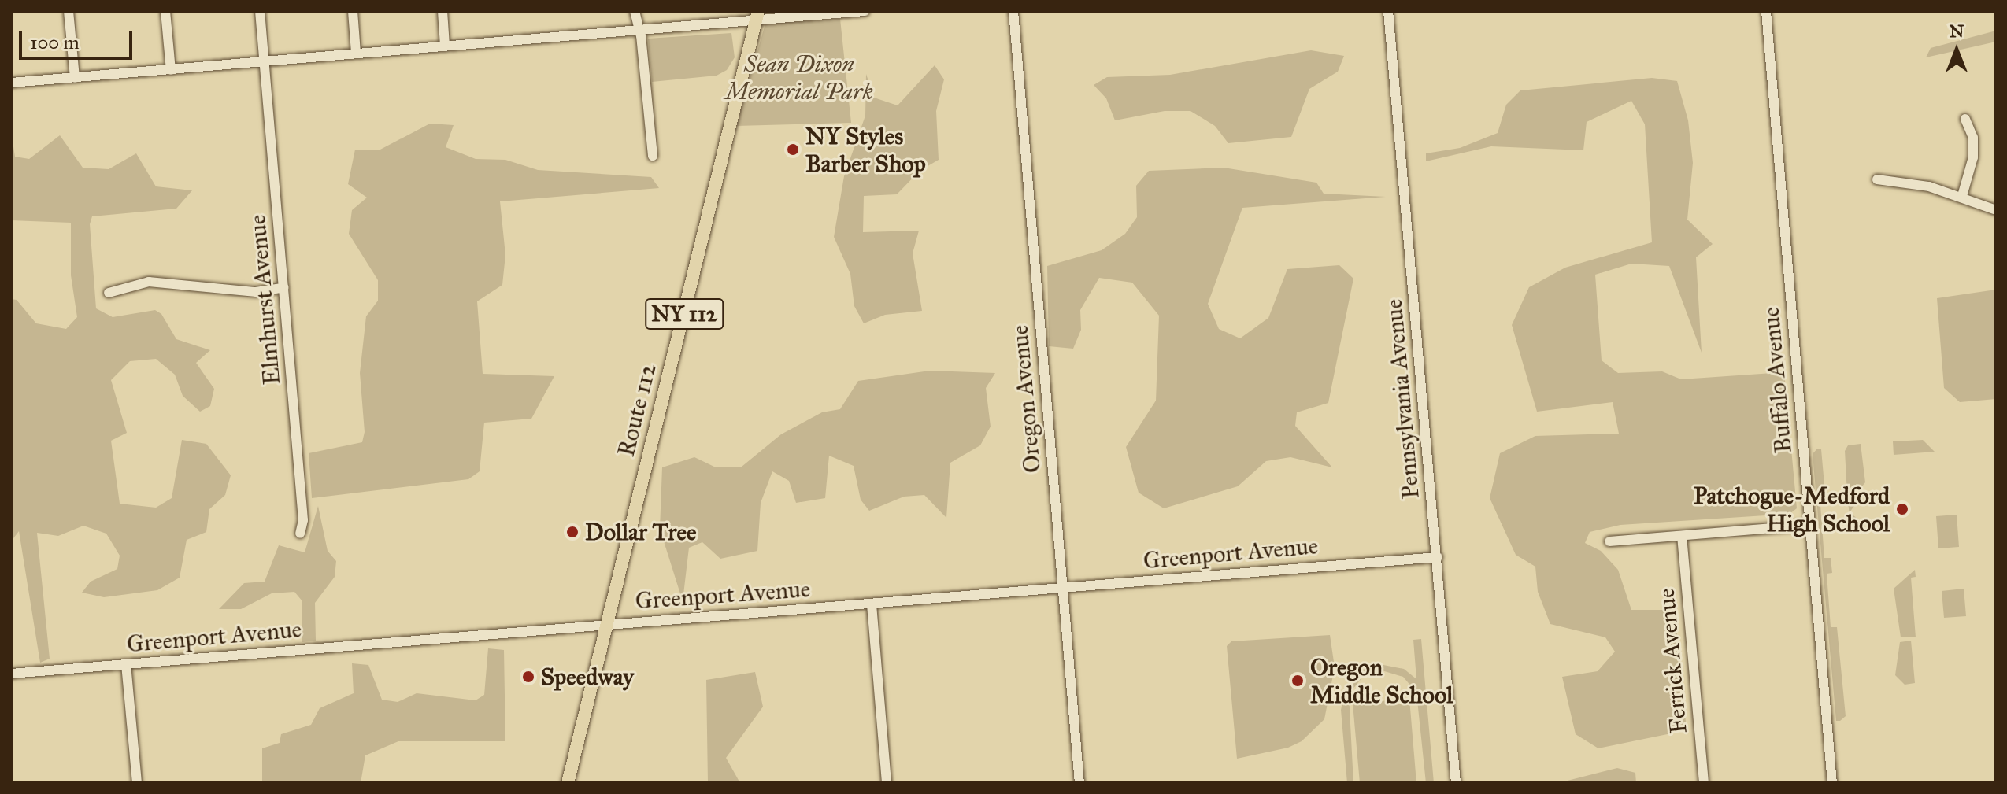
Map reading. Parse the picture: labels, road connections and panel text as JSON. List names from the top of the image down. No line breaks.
{"streets":{"main road":["NY 112","Route 112"],"street":["Elmhurst Avenue","Buffalo Avenue","Oregon Avenue","Pennsylvania Avenue","Greenport Avenue","Ferrick Avenue"]},"crossings":[["Oregon Avenue","Greenport Avenue"],["Pennsylvania Avenue","Greenport Avenue"],["Route 112","Greenport Avenue"]],"parks":["Sean Dixon Memorial Park"],"places":["NY Styles Barber Shop","Patchogue-Medford High School","Dollar Tree","Speedway","Oregon Middle School"],"scale_bar":"100 m","north":"top"}
